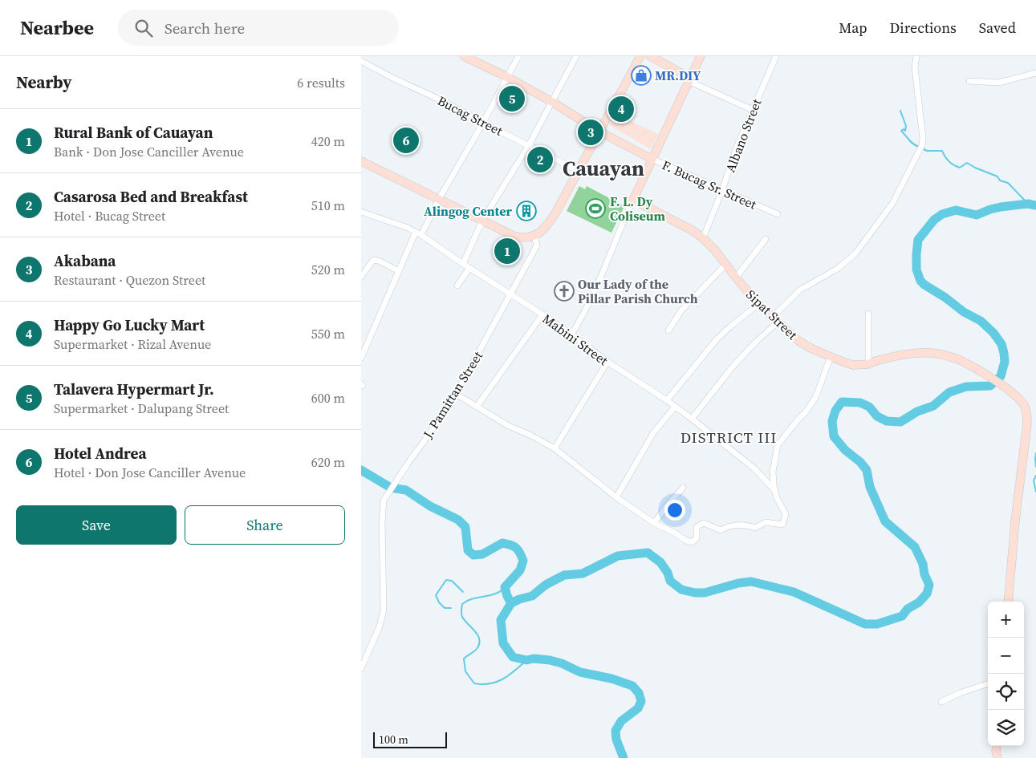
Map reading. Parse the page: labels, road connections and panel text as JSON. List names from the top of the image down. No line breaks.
{"streets":{"street":["Bucag Street","Albano Street","F. Bucag Sr. Street","Sipat Street","Mabini Street","J. Pamittan Street"]},"crossings":[["Albano Street","F. Bucag Sr. Street"],["Albano Street","Sipat Street"],["Mabini Street","J. Pamittan Street"]],"districts":["Cauayan","DISTRICT III"],"places":{"shop":["MR.DIY"],"sports":["F. L. Dy Coliseum"],"building":["Alingog Center"],"church":["Our Lady of the Pillar Parish Church"]},"scale_bar":"100 m","page":{"header":"Nearbee","search":"Search here","nav":["Map","Directions","Saved"],"heading":["Nearby","6 results"],"pins":["5","4","3","6","2","1"],"list":[{"mark":"1","name":"Rural Bank of Cauayan","note":"Bank · Don Jose Canciller Avenue","value":"420 m"},{"mark":"2","name":"Casarosa Bed and Breakfast","note":"Hotel · Bucag Street","value":"510 m"},{"mark":"3","name":"Akabana","note":"Restaurant · Quezon Street","value":"520 m"},{"mark":"4","name":"Happy Go Lucky Mart","note":"Supermarket · Rizal Avenue","value":"550 m"},{"mark":"5","name":"Talavera Hypermart Jr.","note":"Supermarket · Dalupang Street","value":"600 m"},{"mark":"6","name":"Hotel Andrea","note":"Hotel · Don Jose Canciller Avenue","value":"620 m"}],"buttons":["Save","Share"],"map_buttons":["+","−"],"scale":"100 m"}}
